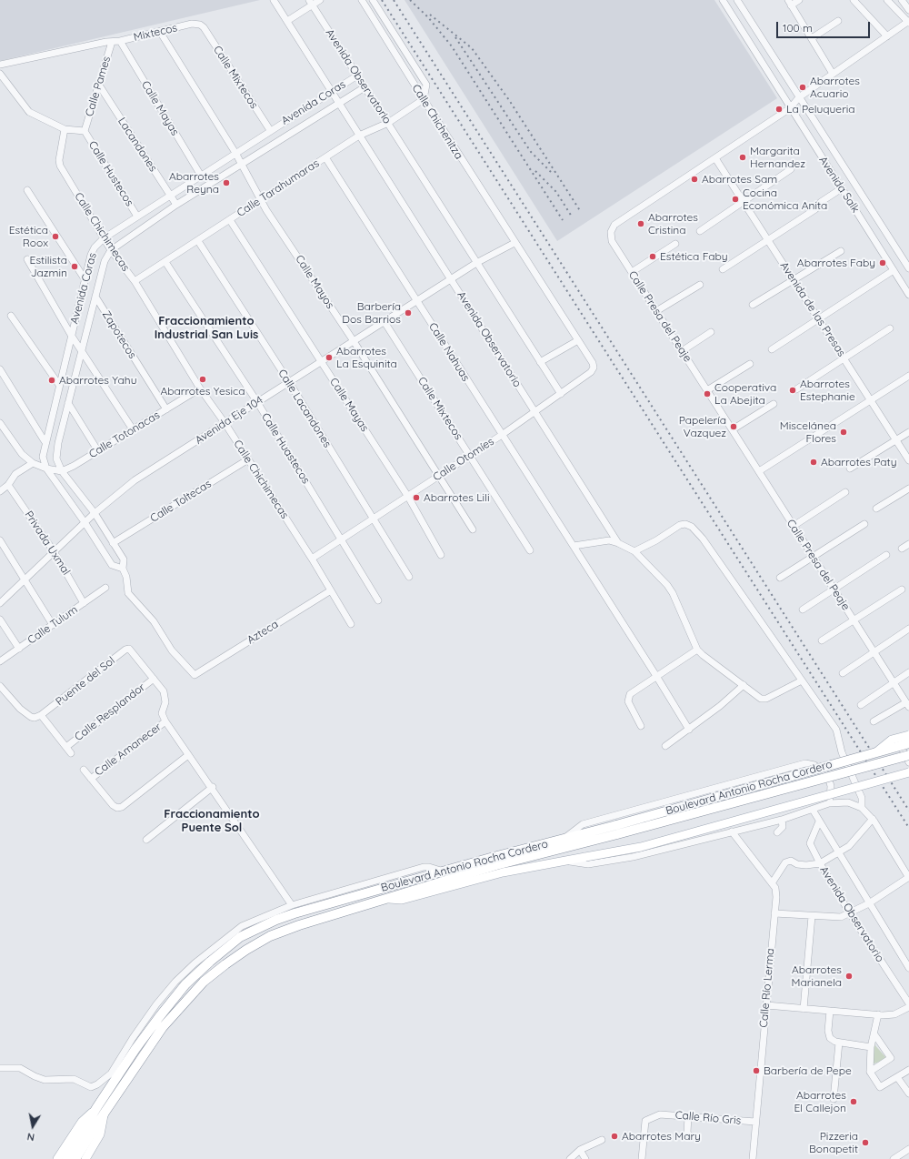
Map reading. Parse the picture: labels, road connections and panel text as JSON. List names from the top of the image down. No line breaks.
{"streets":{"highway":["Boulevard Antonio Rocha Cordero"],"street":["Mixtecos","Avenida Observatorio","Calle Mixtecos","Calle Pames","Avenida Coras","Calle Mayas","Calle Chichenitza","Lacandones","Calle Hustecos","Avenida Salk","Calle Tarahumaras","Calle Chichimecas","Calle Mayos","Avenida de las Presas","Calle Presa del Peaje","Zapotecos","Calle Nahuas","Calle Lacandones","Avenida Eje 104","Calle Totonacas","Calle Huastecos","Calle Otomíes","Calle Toltecas","Privada Uxmal","Calle Tulum","Azteca","Puente del Sol","Calle Resplandor","Calle Amanecer","Calle Río Lerma","Calle Río Gris"]},"crossings":[["Mixtecos","Calle Mixtecos"],["Mixtecos","Calle Pames"],["Mixtecos","Calle Mayas"],["Mixtecos","Calle Mayos"],["Avenida Observatorio","Avenida Coras"],["Avenida Observatorio","Calle Tarahumaras"],["Avenida Observatorio","Avenida Eje 104"],["Avenida Observatorio","Calle Otomíes"],["Calle Mixtecos","Avenida Coras"],["Calle Mixtecos","Avenida Eje 104"],["Calle Mixtecos","Calle Otomíes"],["Calle Pames","Lacandones"],["Calle Pames","Calle Hustecos"],["Avenida Coras","Calle Mayas"],["Avenida Coras","Lacandones"],["Avenida Coras","Calle Hustecos"],["Avenida Coras","Calle Chichimecas"],["Avenida Coras","Calle Mayos"],["Avenida Coras","Zapotecos"],["Avenida Coras","Avenida Eje 104"],["Avenida Coras","Calle Totonacas"],["Avenida Coras","Calle Toltecas"],["Avenida Coras","Azteca"],["Calle Mayas","Calle Tarahumaras"],["Calle Mayas","Avenida Eje 104"],["Calle Mayas","Calle Otomíes"],["Calle Chichenitza","Calle Tarahumaras"],["Calle Chichenitza","Avenida Eje 104"],["Calle Chichenitza","Calle Otomíes"],["Avenida Salk","Calle Presa del Peaje"],["Calle Tarahumaras","Calle Chichimecas"],["Calle Tarahumaras","Calle Mayos"],["Calle Tarahumaras","Calle Nahuas"],["Calle Tarahumaras","Calle Lacandones"],["Calle Tarahumaras","Calle Huastecos"],["Calle Chichimecas","Avenida Eje 104"],["Calle Chichimecas","Calle Totonacas"],["Calle Chichimecas","Calle Otomíes"],["Calle Chichimecas","Calle Toltecas"],["Calle Chichimecas","Azteca"],["Calle Mayos","Avenida Eje 104"],["Calle Mayos","Calle Otomíes"],["Avenida de las Presas","Calle Presa del Peaje"],["Zapotecos","Calle Totonacas"],["Calle Nahuas","Avenida Eje 104"],["Calle Nahuas","Calle Otomíes"],["Calle Lacandones","Avenida Eje 104"],["Calle Lacandones","Calle Otomíes"],["Avenida Eje 104","Calle Huastecos"],["Avenida Eje 104","Privada Uxmal"],["Calle Huastecos","Calle Otomíes"],["Privada Uxmal","Calle Tulum"],["Puente del Sol","Calle Resplandor"],["Calle Río Lerma","Calle Río Gris"]],"districts":["Fraccionamiento Industrial San Luis","Fraccionamiento Puente Sol"],"places":["Abarrotes Acuario","La Peluqueria","Margarita Hernandez","Abarrotes Sam","Abarrotes Reyna","Cocina Económica Anita","Abarrotes Cristina","Estética Roox","Estética Faby","Abarrotes Faby","Estilista Jazmin","Barbería Dos Barrios","Abarrotes La Esquinita","Abarrotes Yesica","Abarrotes Yahu","Abarrotes Estephanie","Cooperativa La Abejita","Papelería Vazquez","Miscelánea Flores","Abarrotes Paty","Abarrotes Lili","Abarrotes Marianela","Barbería de Pepe","Abarrotes El Callejon","Abarrotes Mary","Pizzeria Bonapetit"],"scale_bar":"100 m","north":"bottom"}
